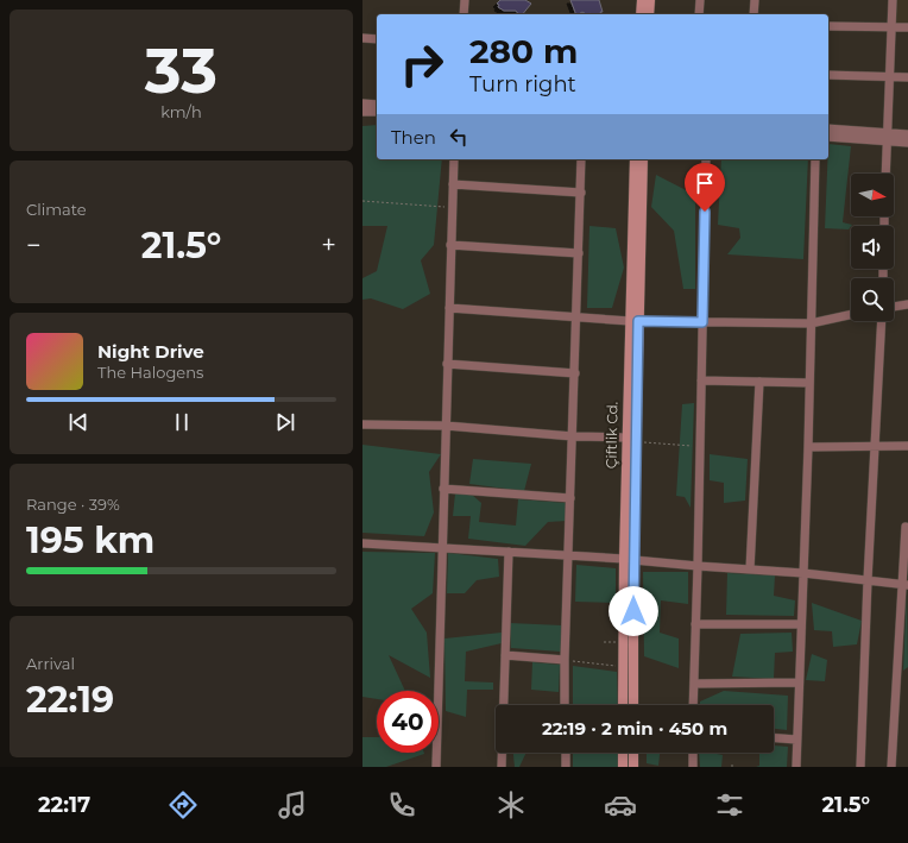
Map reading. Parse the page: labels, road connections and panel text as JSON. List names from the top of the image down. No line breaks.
{"streets":{"street":["Çiftlik Cd."]},"north":"right","page":{"tile":[["33","km/h"],"Climate",["Range · 39%","195 km"],["Arrival","22:19"]],"turn":["280 m","Turn right"],"then":"Then","heat":["−","21.5°","+"],"song":["Night Drive","The Halogens"],"limit":"40","trip":"22:19 · 2 min · 450 m","tabs":["22:17","21.5°"]}}
